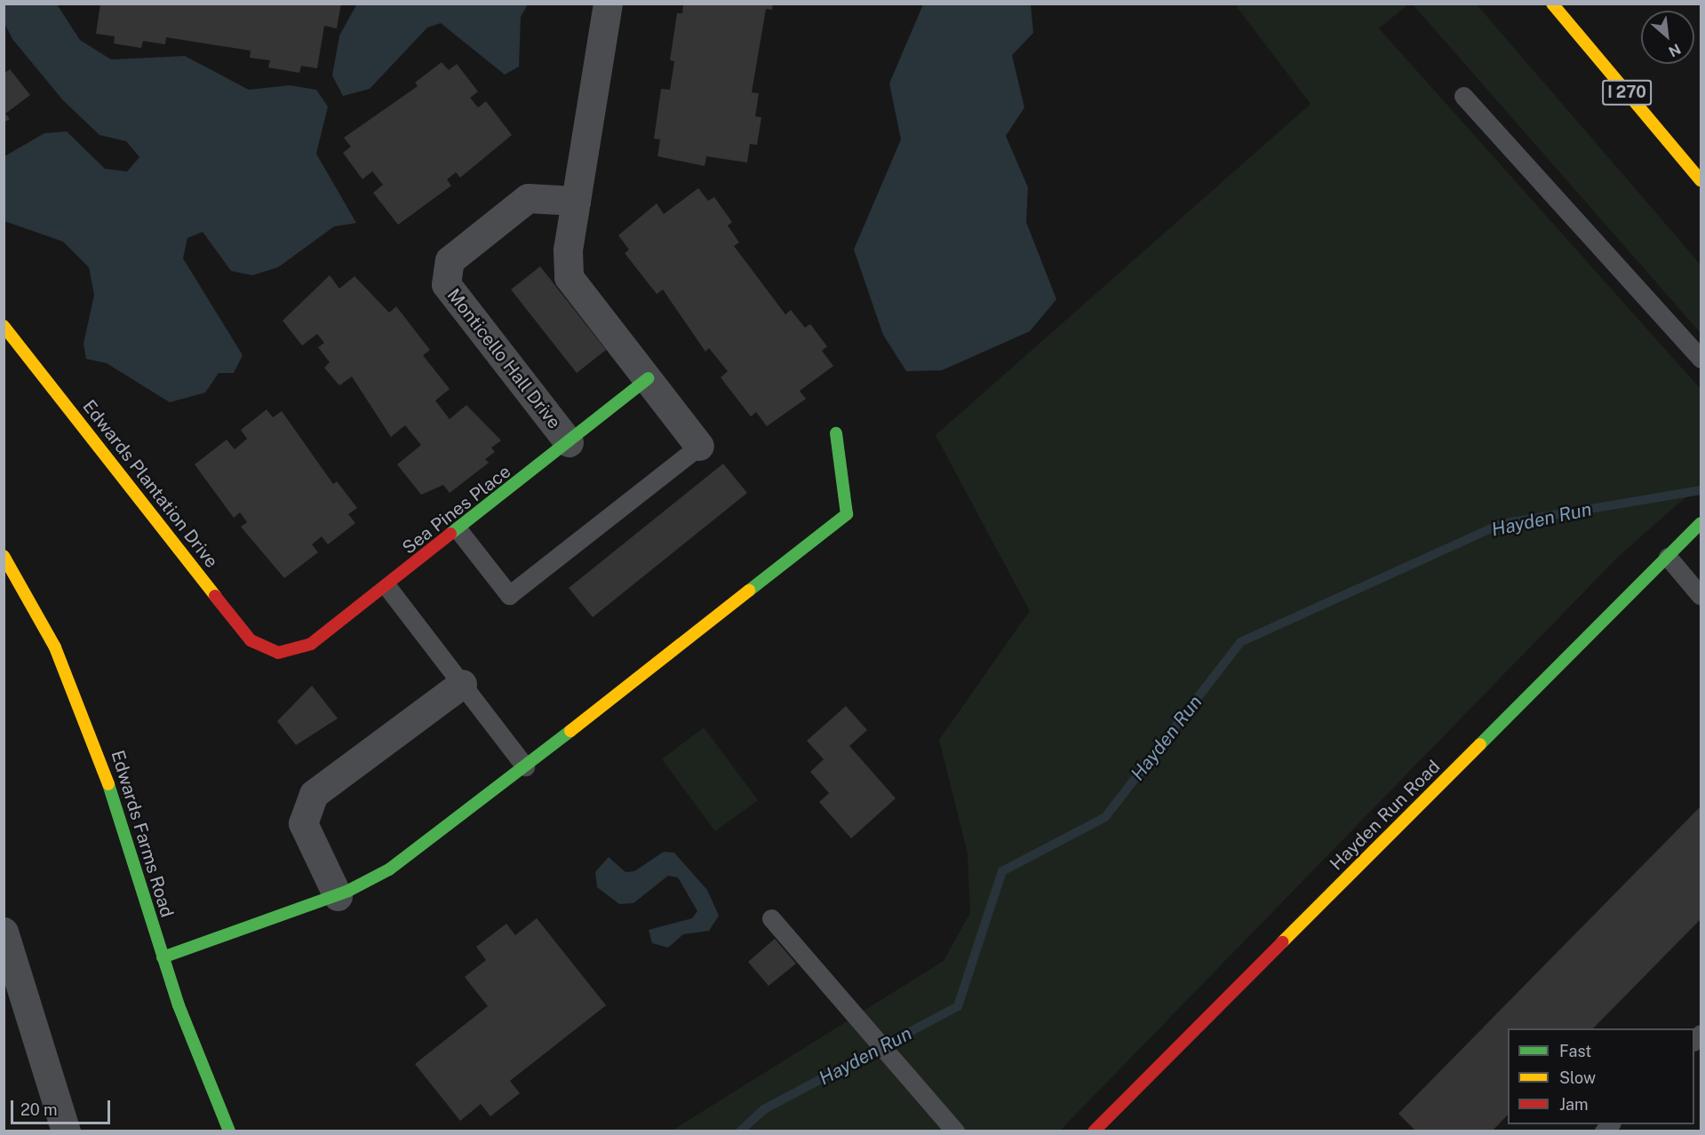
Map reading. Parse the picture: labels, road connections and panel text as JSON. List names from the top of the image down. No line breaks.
{"streets":{"main road":["I 270","Edwards Plantation Drive","Sea Pines Place","Hayden Run Road","Edwards Farms Road"],"street":["Monticello Hall Drive"]},"crossings":[["Monticello Hall Drive","Sea Pines Place"],["Edwards Plantation Drive","Sea Pines Place"]],"water":["Hayden Run"],"legend":["Fast","Slow","Jam"],"scale_bar":"20 m","north":"bottom right"}
